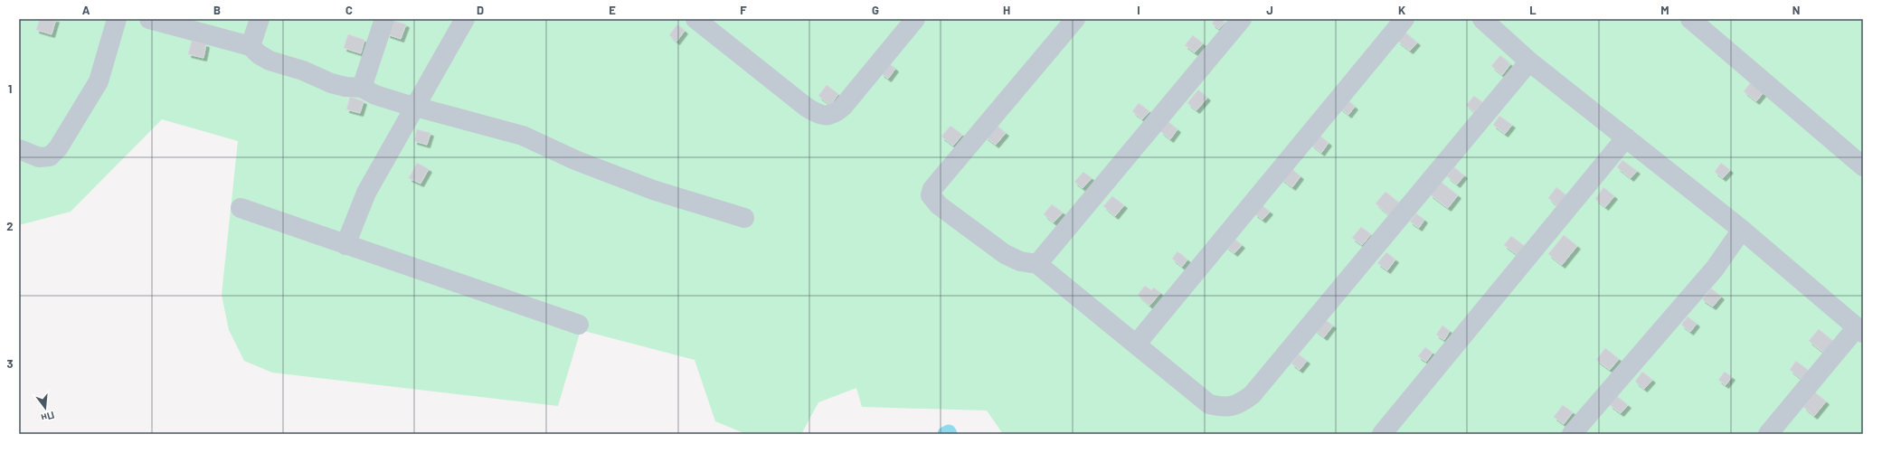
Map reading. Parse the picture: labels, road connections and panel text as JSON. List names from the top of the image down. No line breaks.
{"north":"bottom","grid":{"columns":["A","B","C","D","E","F","G","H","I","J","K","L","M","N"],"rows":["1","2","3"]}}
